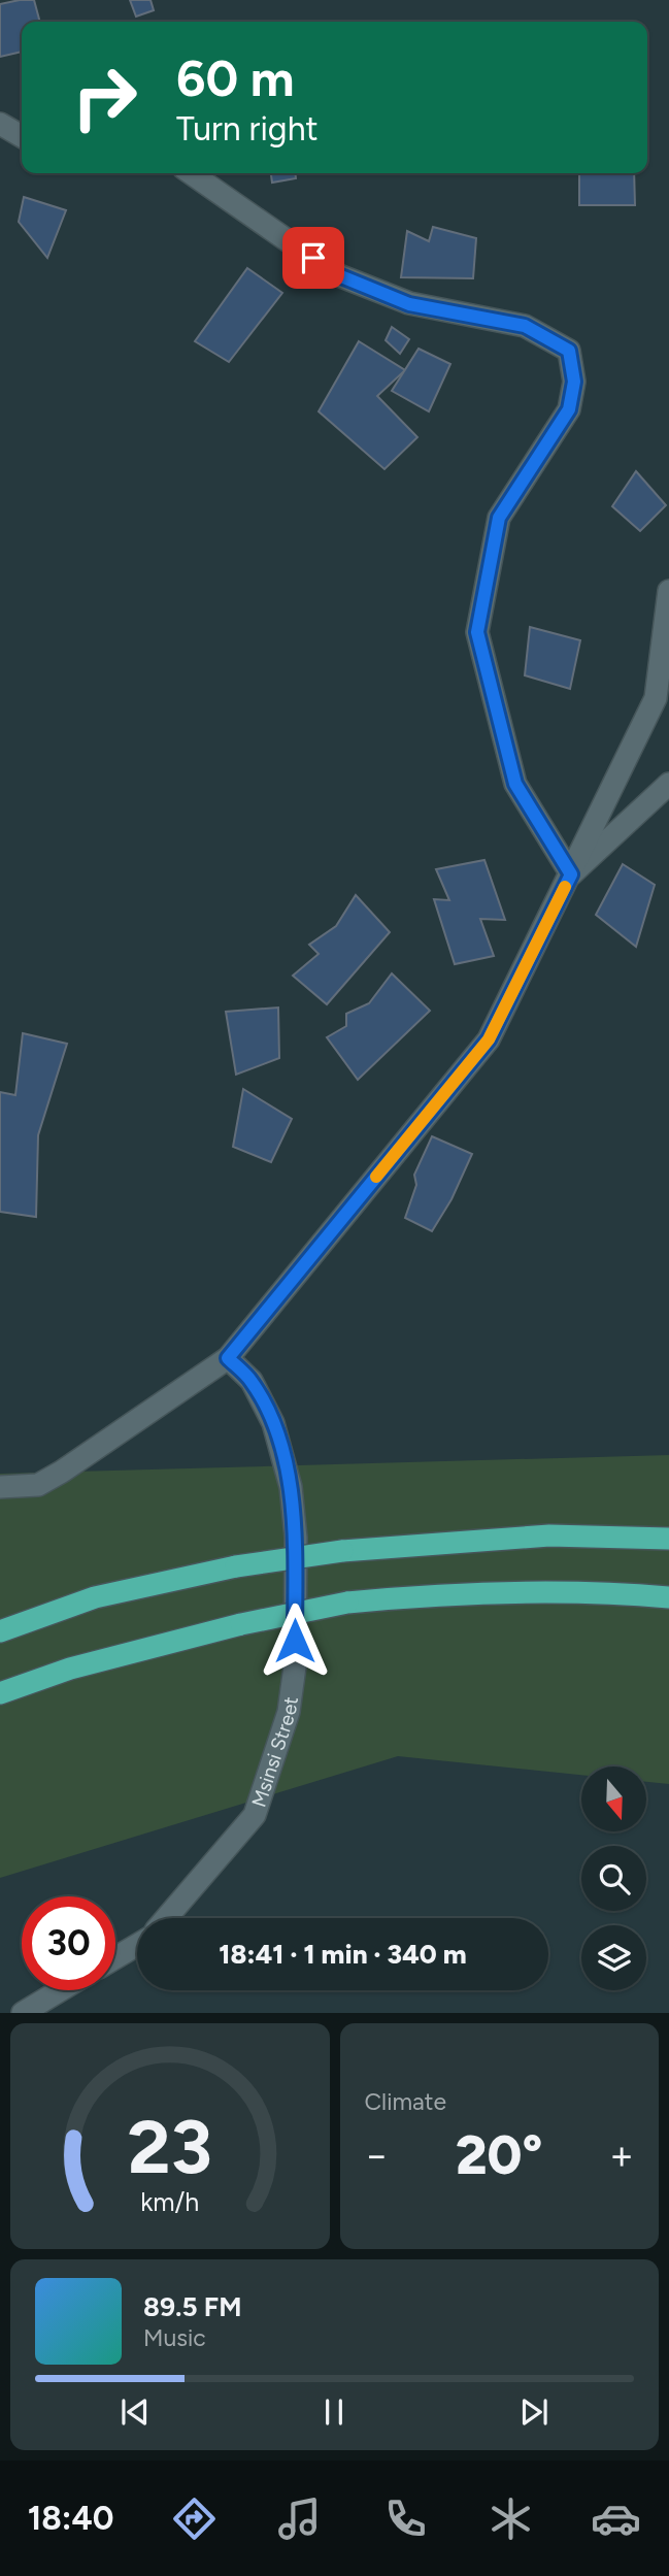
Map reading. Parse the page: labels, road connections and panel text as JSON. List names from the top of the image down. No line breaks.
{"streets":{"street":["Msinsi Street"]},"north":"bottom","page":{"turn":["60 m","Turn right"],"limit":"30","trip":"18:41 · 1 min · 340 m","tile":"Climate","heat":["−","20°","+"],"song":["89.5 FM","Music"],"tabs":"18:40","gauge":["23","km/h"]}}
